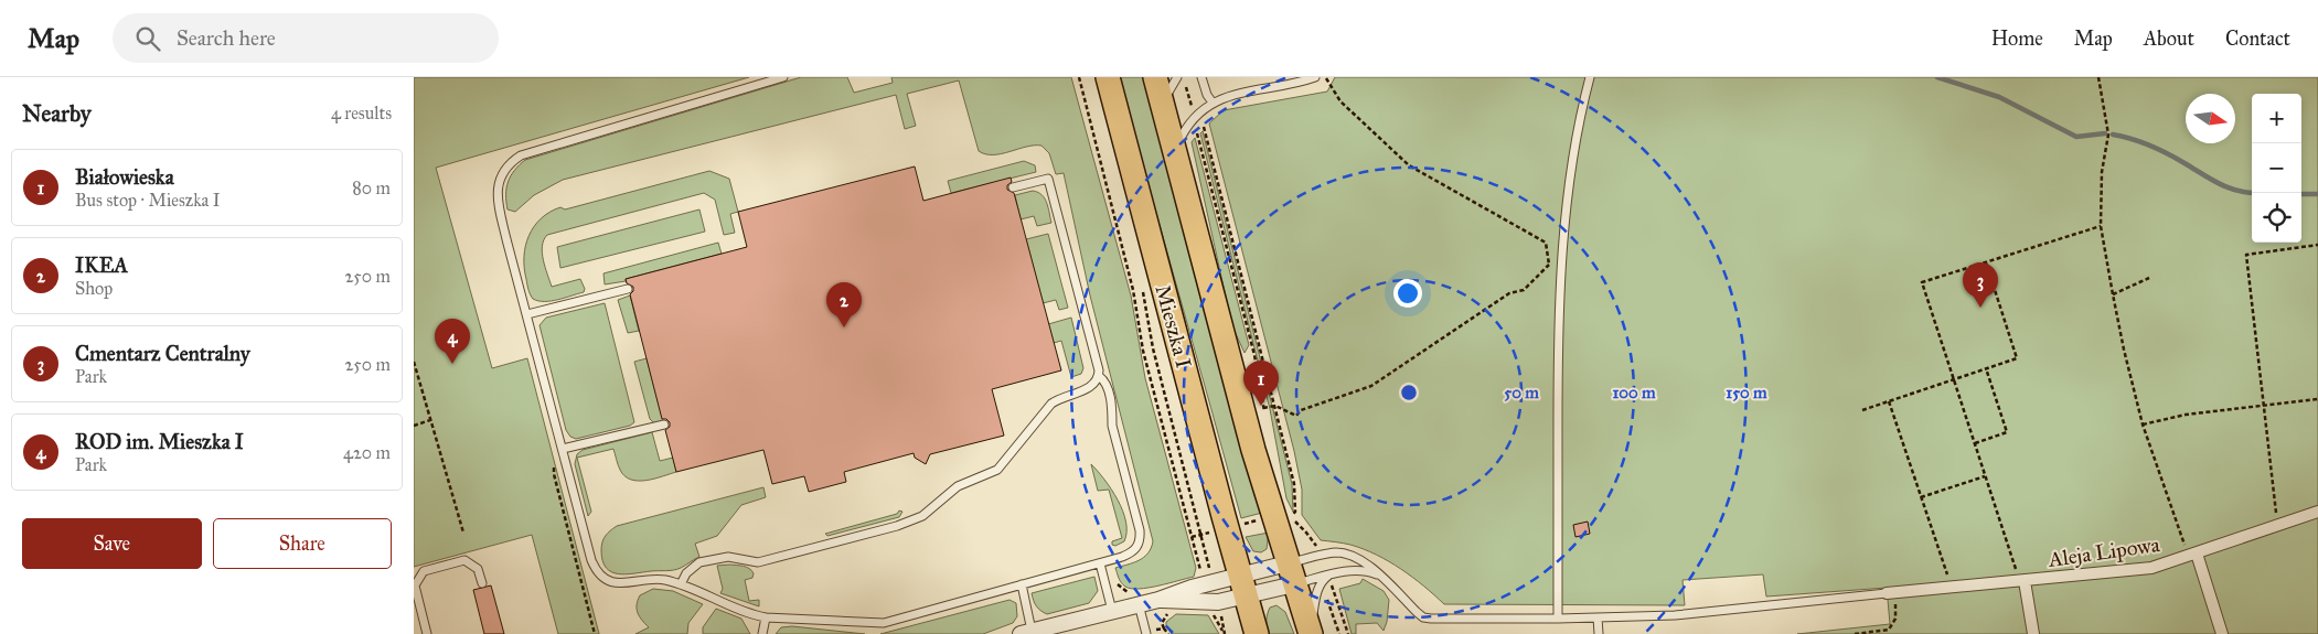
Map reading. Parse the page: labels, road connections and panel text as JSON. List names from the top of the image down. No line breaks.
{"streets":{"main road":["Mieszka I"],"street":["Aleja Lipowa"]},"north":"right","page":{"header":"Map","search":"Search here","nav":["Home","Map","About","Contact"],"heading":["Nearby","4 results"],"map_buttons":["+","−"],"list":[{"mark":"1","name":"Białowieska","note":"Bus stop · Mieszka I","value":"80 m"},{"mark":"2","name":"IKEA","note":"Shop","value":"250 m"},{"mark":"3","name":"Cmentarz Centralny","note":"Park","value":"250 m"},{"mark":"4","name":"ROD im. Mieszka I","note":"Park","value":"420 m"}],"pins":["3","2","4","1"],"buttons":["Save","Share"]},"rings":["50 m","100 m","150 m"]}
